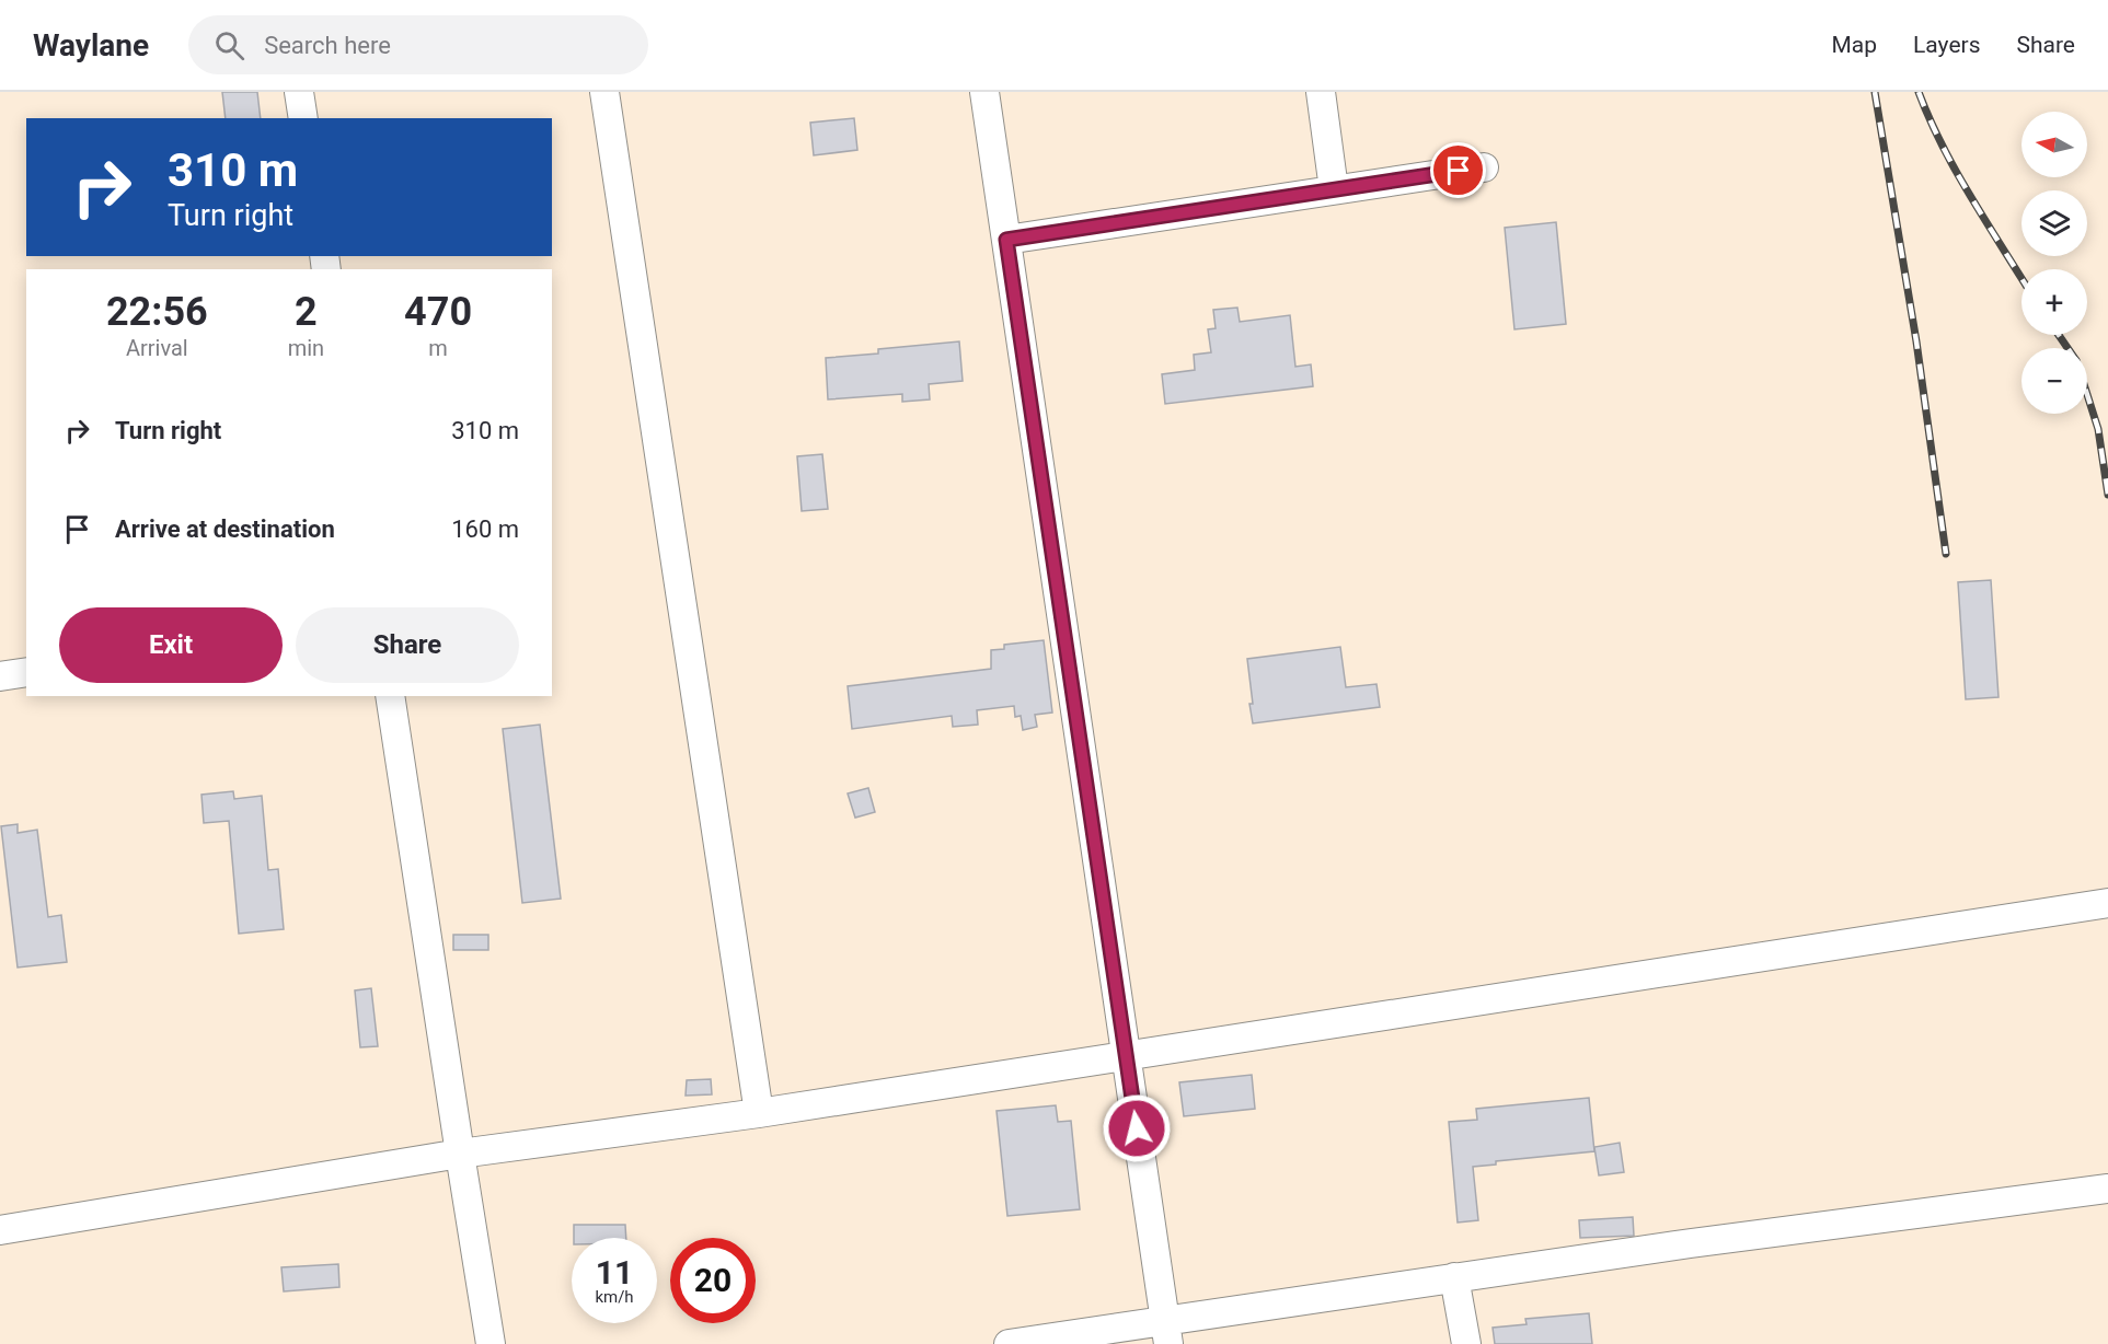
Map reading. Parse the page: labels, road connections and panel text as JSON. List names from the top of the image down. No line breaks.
{"north":"left","page":{"header":"Waylane","search":"Search here","nav":["Map","Layers","Share"],"map_buttons":["+","−"],"turn":["310 m","Turn right"],"eta":["22:56","Arrival","2","min","470","m"],"list":[{"name":"Turn right","value":"310 m"},{"name":"Arrive at destination","value":"160 m"}],"buttons":["Exit","Share"],"speed":"11 km/h","limit":"20"}}
